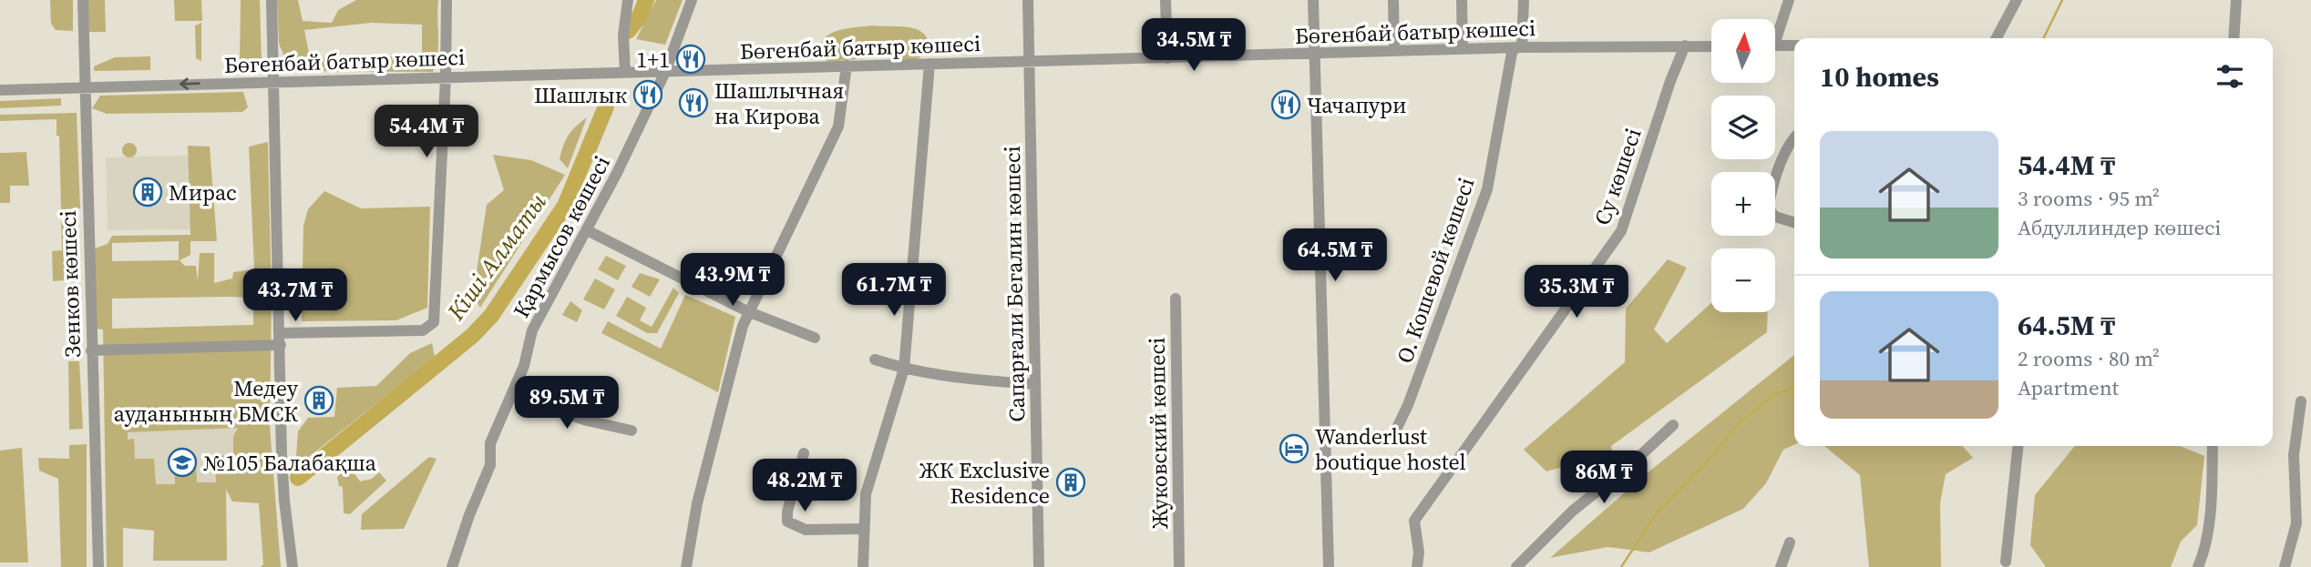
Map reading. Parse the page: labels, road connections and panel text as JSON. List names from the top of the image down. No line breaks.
{"streets":{"street":["Бөгенбай батыр көшесі","Су көшесі","Қармысов көшесі","О. Кошевой көшесі","Зенков көшесі","Сапарғали Бегалин көшесі","Жуковский көшесі"]},"crossings":[["Бөгенбай батыр көшесі","Су көшесі"],["Бөгенбай батыр көшесі","Қармысов көшесі"],["Бөгенбай батыр көшесі","О. Кошевой көшесі"],["Бөгенбай батыр көшесі","Зенков көшесі"],["Бөгенбай батыр көшесі","Сапарғали Бегалин көшесі"]],"water":["Кіші Алматы"],"places":{"restaurant":["1+1","Шашлык","Шашлычная на Кирова","Чачапури"],"building":["Мирас","Медеу ауданының БМСК","ЖК Exclusive Residence"],"hotel":["Wanderlust boutique hostel"],"school or university":["№105 Балабақша"]},"north":"top","page":{"price":["34.5M ₸","54.4M ₸","64.5M ₸","43.9M ₸","61.7M ₸","35.3M ₸","43.7M ₸","89.5M ₸","86M ₸","48.2M ₸"],"map_buttons":["+","−"],"heading":"10 homes","list":[{"name":"54.4M ₸","note":"3 rooms · 95 m² · Абдуллиндер көшесі"},{"name":"64.5M ₸","note":"2 rooms · 80 m² · Apartment"}]}}
